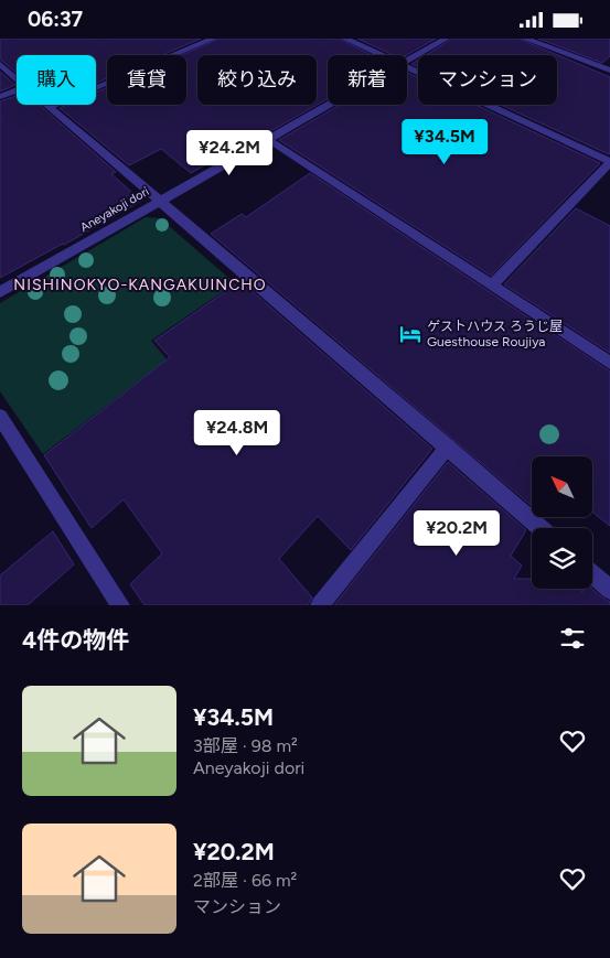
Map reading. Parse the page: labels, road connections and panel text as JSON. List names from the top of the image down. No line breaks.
{"streets":{"street":["Aneyakoji dori"]},"districts":["NISHINOKYO-KANGAKUINCHO"],"places":{"hotel":["ゲストハウス ろうじ屋 Guesthouse Roujiya"]},"north":"top left","page":{"status":"06:37","chip":["購入","賃貸","絞り込み","新着","マンション"],"price":["¥34.5M","¥24.2M","¥24.8M","¥20.2M"],"heading":"4件の物件","list":[{"name":"¥34.5M","note":"3部屋 · 98 m² · Aneyakoji dori"},{"name":"¥20.2M","note":"2部屋 · 66 m² · マンション"}]}}
